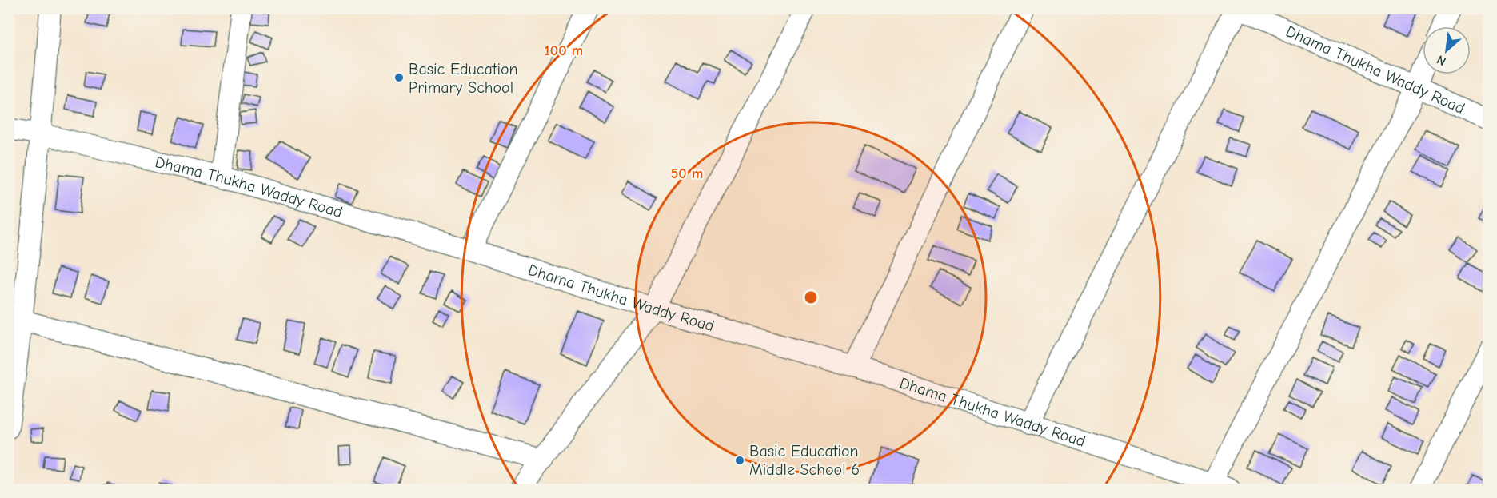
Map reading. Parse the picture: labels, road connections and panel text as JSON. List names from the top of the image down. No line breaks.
{"streets":{"street":["Dhama Thukha Waddy Road"]},"places":["Basic Education Primary School","Basic Education Middle School 6"],"north":"bottom left","rings":["100 m","50 m"]}
